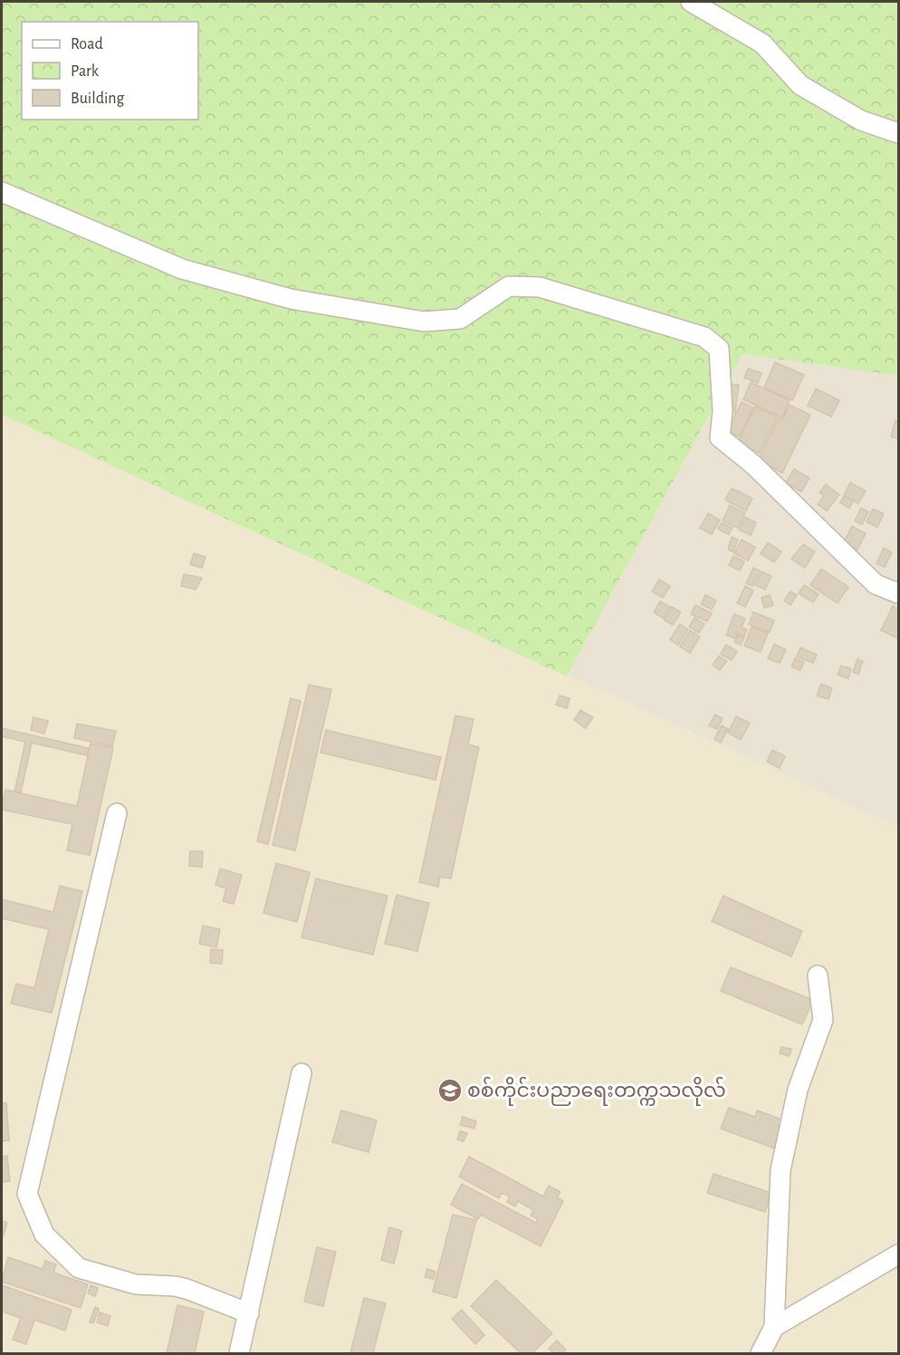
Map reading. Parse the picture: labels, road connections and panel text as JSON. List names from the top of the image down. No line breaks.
{"places":{"school or university":["စစ်ကိုင်းပညာရေးတက္ကသလိုလ်"]},"legend":["Road","Park","Building"]}
